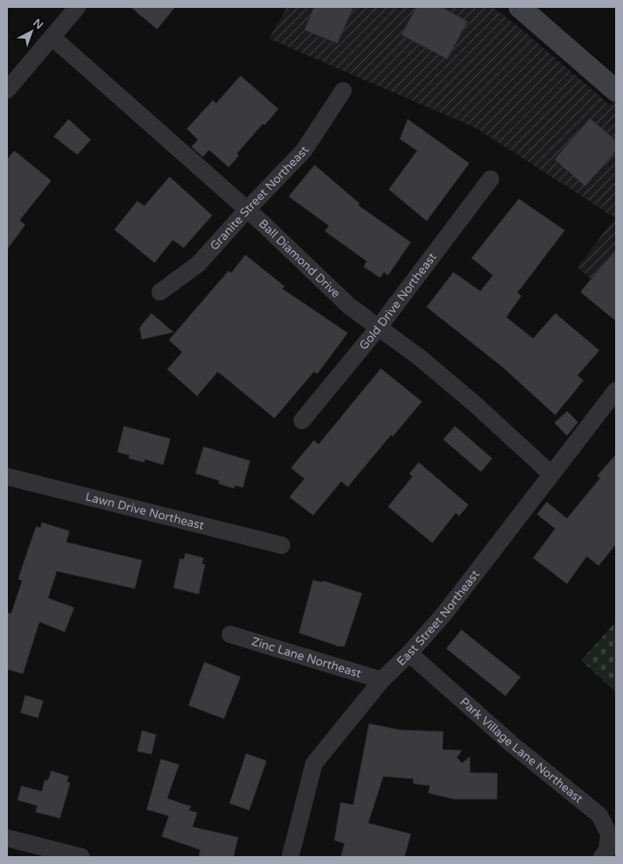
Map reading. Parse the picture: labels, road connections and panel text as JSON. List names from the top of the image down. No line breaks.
{"streets":{"street":["Granite Street Northeast","Ball Diamond Drive","Gold Drive Northeast","Lawn Drive Northeast","East Street Northeast","Zinc Lane Northeast","Park Village Lane Northeast"]},"crossings":[["Granite Street Northeast","Ball Diamond Drive"],["Ball Diamond Drive","Gold Drive Northeast"],["Ball Diamond Drive","East Street Northeast"],["East Street Northeast","Zinc Lane Northeast"],["East Street Northeast","Park Village Lane Northeast"]],"north":"top right"}
